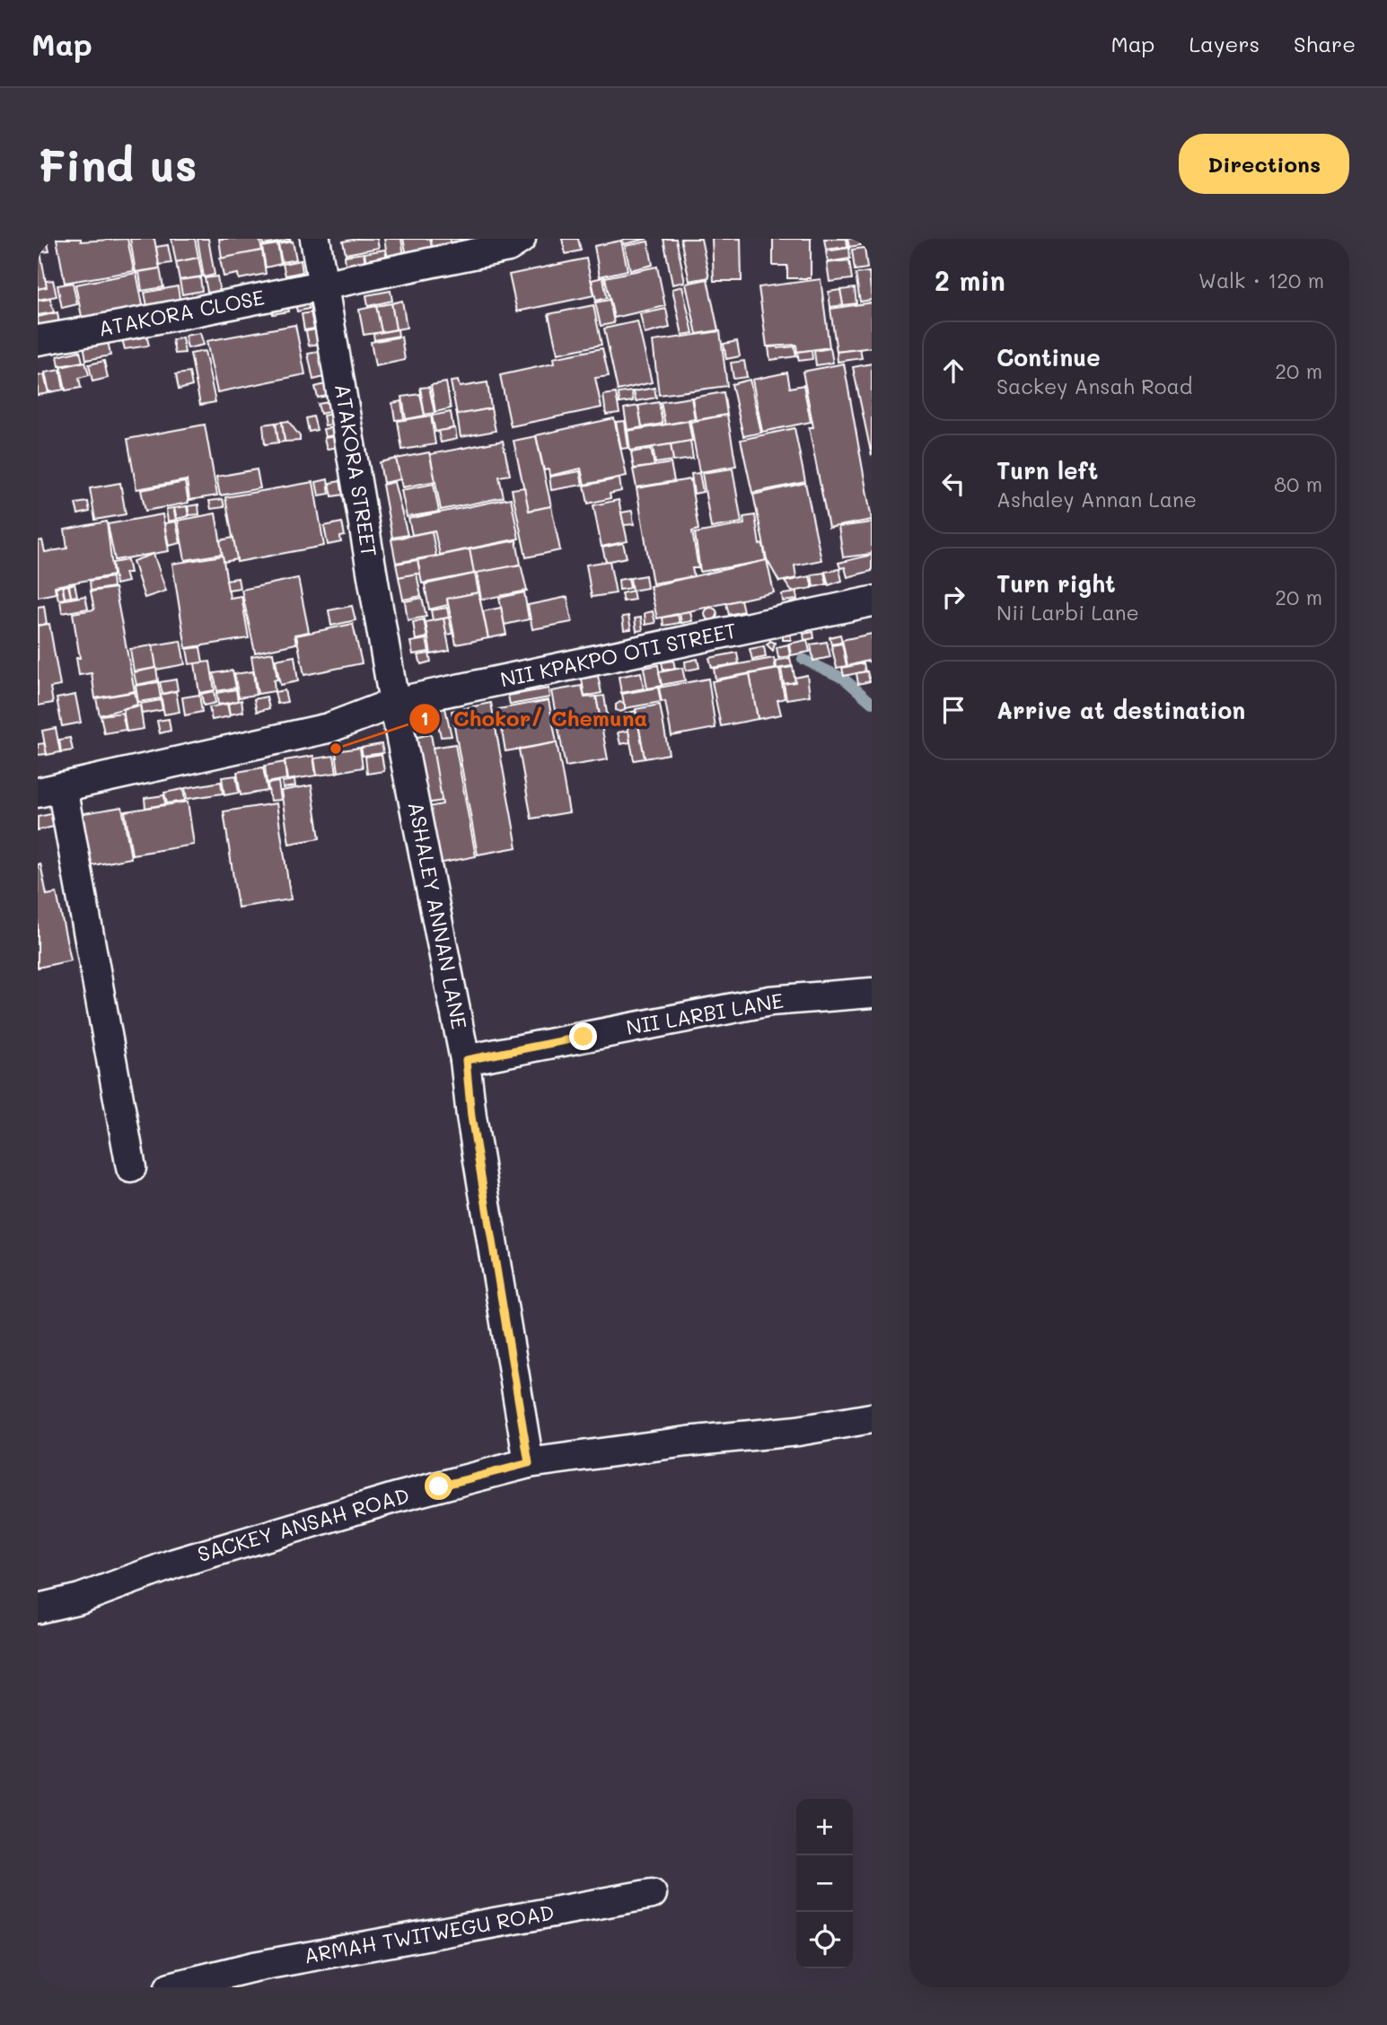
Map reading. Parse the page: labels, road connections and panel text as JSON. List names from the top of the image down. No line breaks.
{"streets":{"street":["ATAKORA CLOSE","ATAKORA STREET","NII KPAKPO OTI STREET","ASHALEY ANNAN LANE","NII LARBI LANE","SACKEY ANSAH ROAD","ARMAH TWITWEGU ROAD"]},"crossings":[["ATAKORA CLOSE","ATAKORA STREET"],["ATAKORA STREET","NII KPAKPO OTI STREET"],["ATAKORA STREET","ASHALEY ANNAN LANE"],["NII KPAKPO OTI STREET","ASHALEY ANNAN LANE"],["ASHALEY ANNAN LANE","NII LARBI LANE"],["ASHALEY ANNAN LANE","SACKEY ANSAH ROAD"]],"places":["Chokor/ Chemuna"],"page":{"header":"Map","nav":["Map","Layers","Share"],"buttons":"Directions","title":"Find us","heading":["2 min","Walk · 120 m"],"list":[["Continue","Sackey Ansah Road","20 m"],["Turn left","Ashaley Annan Lane","80 m"],["Turn right","Nii Larbi Lane","20 m"],"Arrive at destination"],"map_buttons":["+","−"]}}
